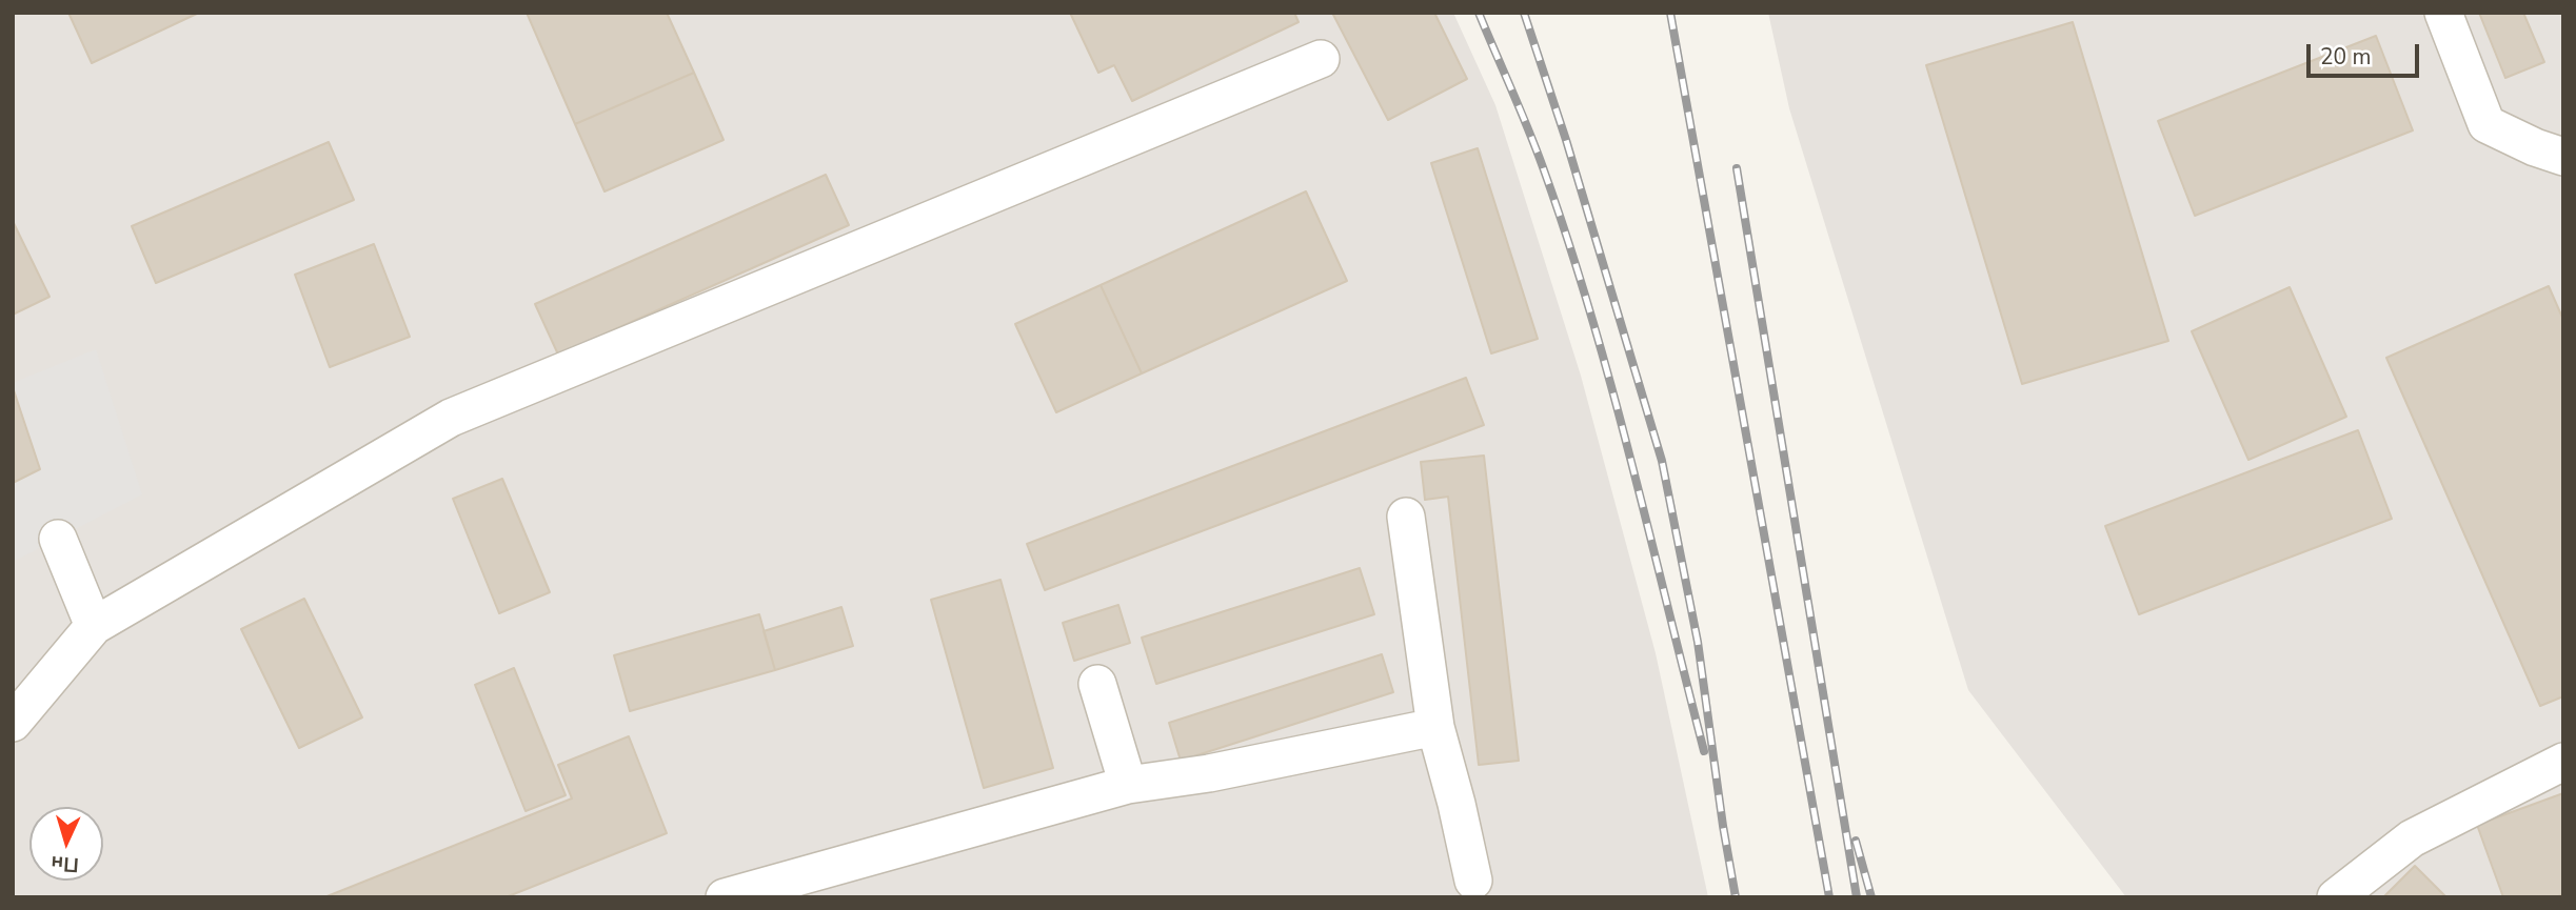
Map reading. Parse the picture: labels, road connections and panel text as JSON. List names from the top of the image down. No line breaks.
{"scale_bar":"20 m","north":"bottom"}
